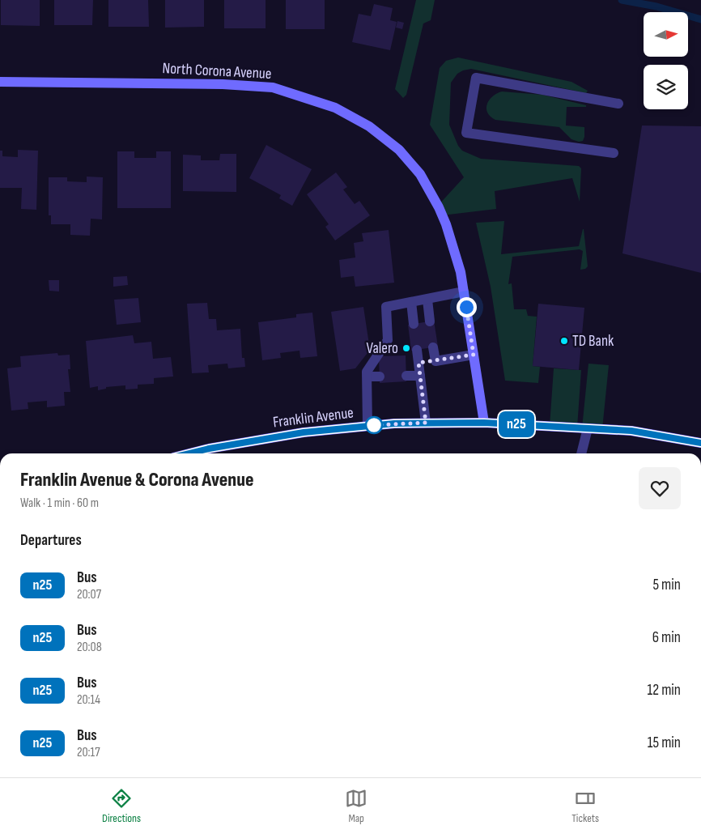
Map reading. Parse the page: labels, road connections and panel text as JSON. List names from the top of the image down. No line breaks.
{"streets":{"main road":["North Corona Avenue","Franklin Avenue"]},"crossings":[["North Corona Avenue","Franklin Avenue"]],"places":["TD Bank","Valero"],"lines":["bus line n25"],"north":"right","page":{"on_map":"n25","heading":[["Franklin Avenue & Corona Avenue","Walk · 1 min · 60 m"],"Departures"],"list":[{"mark":"n25","name":"Bus","note":"20:07","value":"5 min"},{"mark":"n25","name":"Bus","note":"20:08","value":"6 min"},{"mark":"n25","name":"Bus","note":"20:14","value":"12 min"},{"mark":"n25","name":"Bus","note":"20:17","value":"15 min"}],"tabs":["Directions","Map","Tickets"]}}
